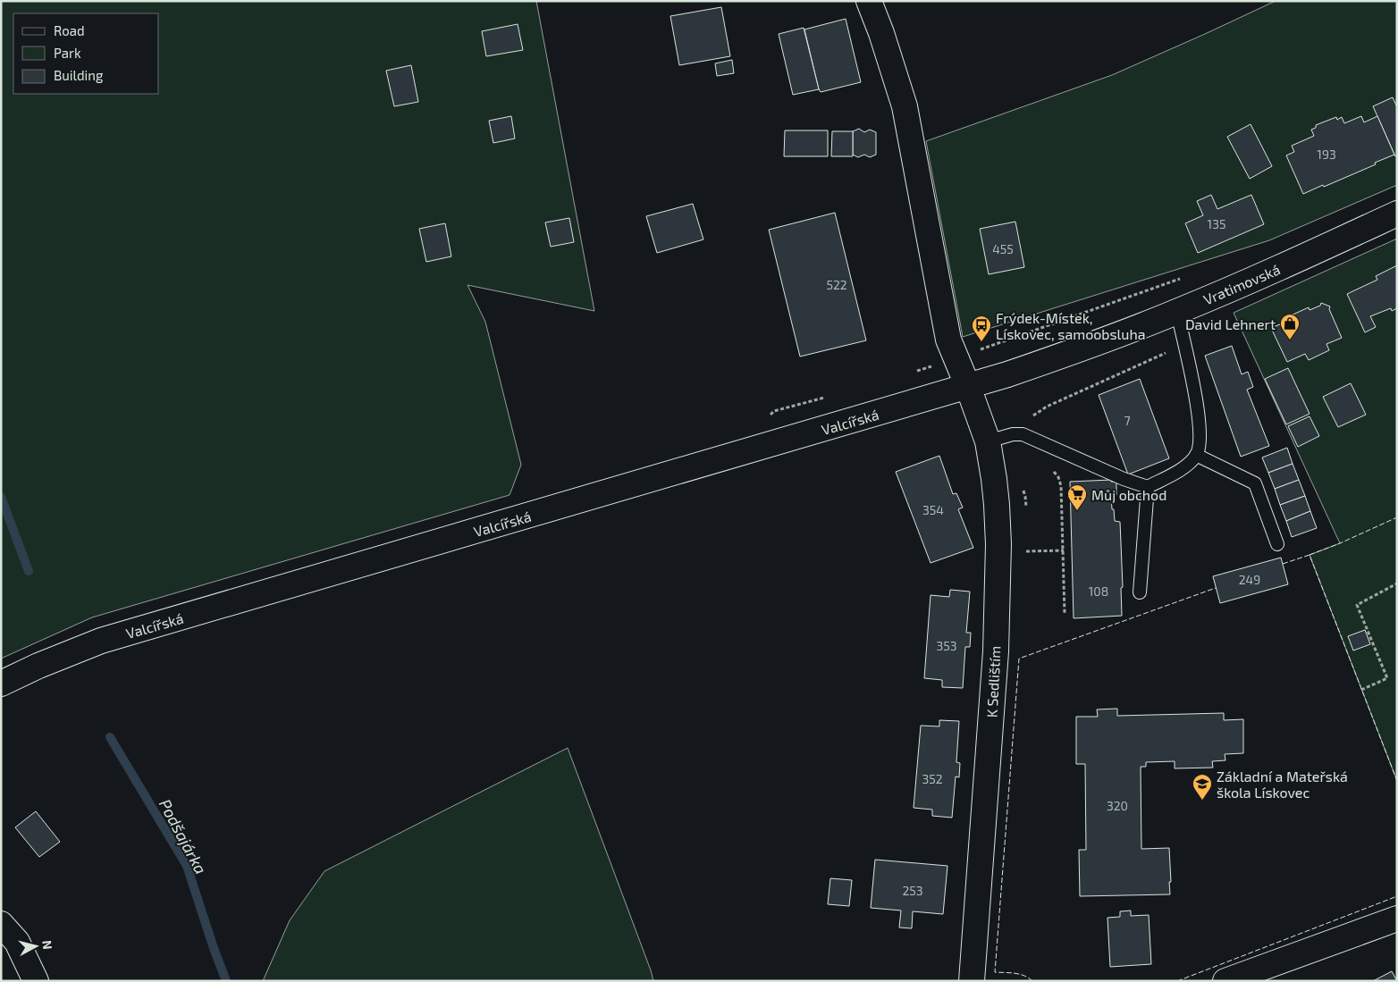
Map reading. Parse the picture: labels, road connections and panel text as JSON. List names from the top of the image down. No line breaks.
{"streets":{"main road":["Vratimovská","Valcířská","K Sedlištím"]},"crossings":[["Vratimovská","Valcířská"],["Valcířská","K Sedlištím"]],"water":["Podšajárka"],"places":{"shop":["David Lehnert"],"bus stop":["Frýdek-Místek, Lískovec, samoobsluha"],"supermarket":["Můj obchod"],"school or university":["Základní a Mateřská škola Lískovec"]},"house_numbers":["193","135","455","522","7","354","249","108","353","352","320","253"],"legend":["Road","Park","Building"],"north":"right"}
